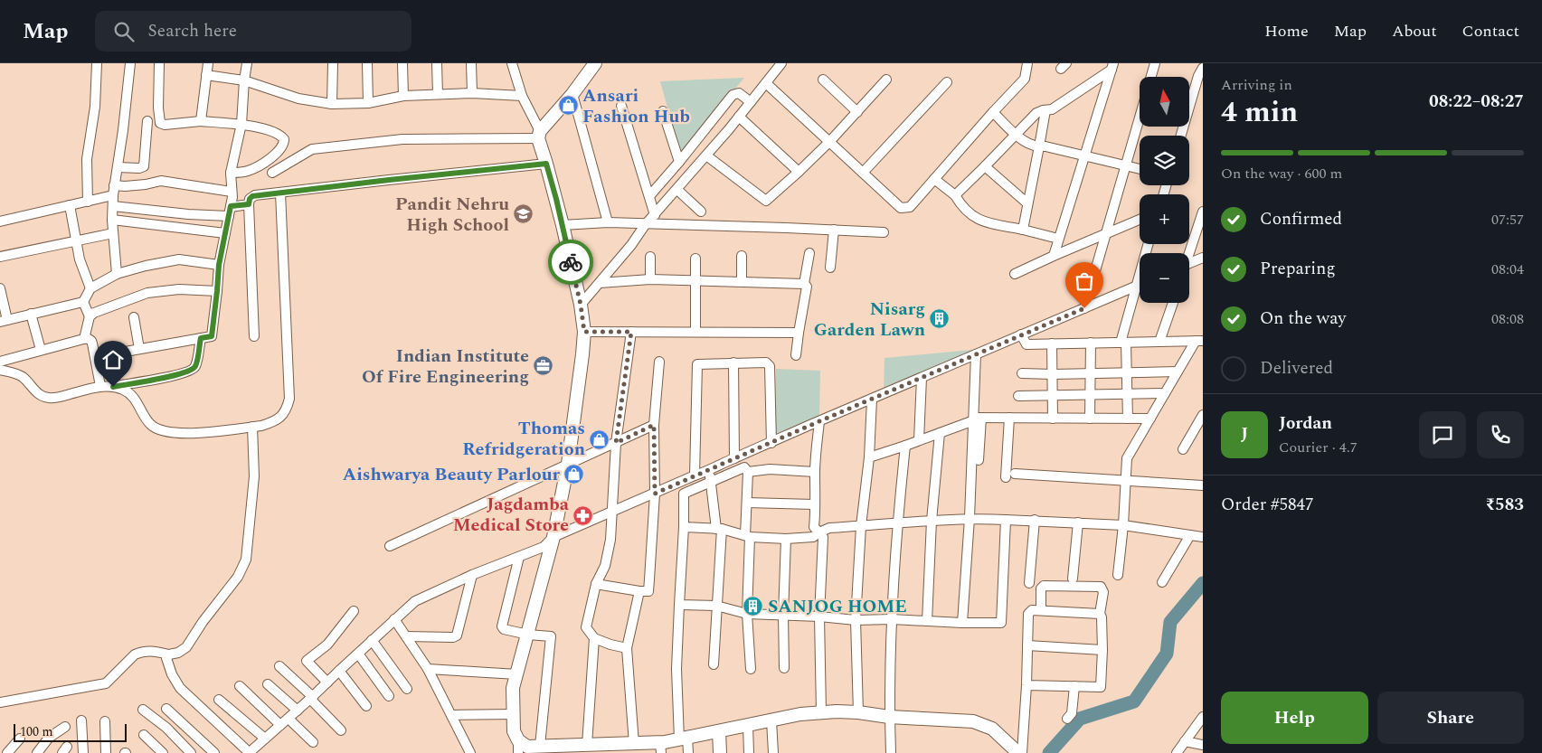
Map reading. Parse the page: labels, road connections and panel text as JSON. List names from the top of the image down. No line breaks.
{"places":{"shop":["Ansari Fashion Hub","Thomas Refridgeration","Aishwarya Beauty Parlour"],"school or university":["Pandit Nehru High School"],"building":["Nisarg Garden Lawn","SANJOG HOME"],"office":["Indian Institute Of Fire Engineering"],"pharmacy":["Jagdamba Medical Store"]},"scale_bar":"100 m","north":"top","page":{"header":"Map","search":"Search here","nav":["Home","Map","About","Contact"],"heading":["4 min","Arriving in","08:22–08:27"],"panel":["Jordan","Courier · 4.7","Order #5847","₹583"],"map_buttons":["+","−"],"bar":"On the way · 600 m","list":[["Confirmed","07:57"],["Preparing","08:04"],["On the way","08:08"],"Delivered"],"round":"J","buttons":["Help","Share"],"scale":"100 m"}}
